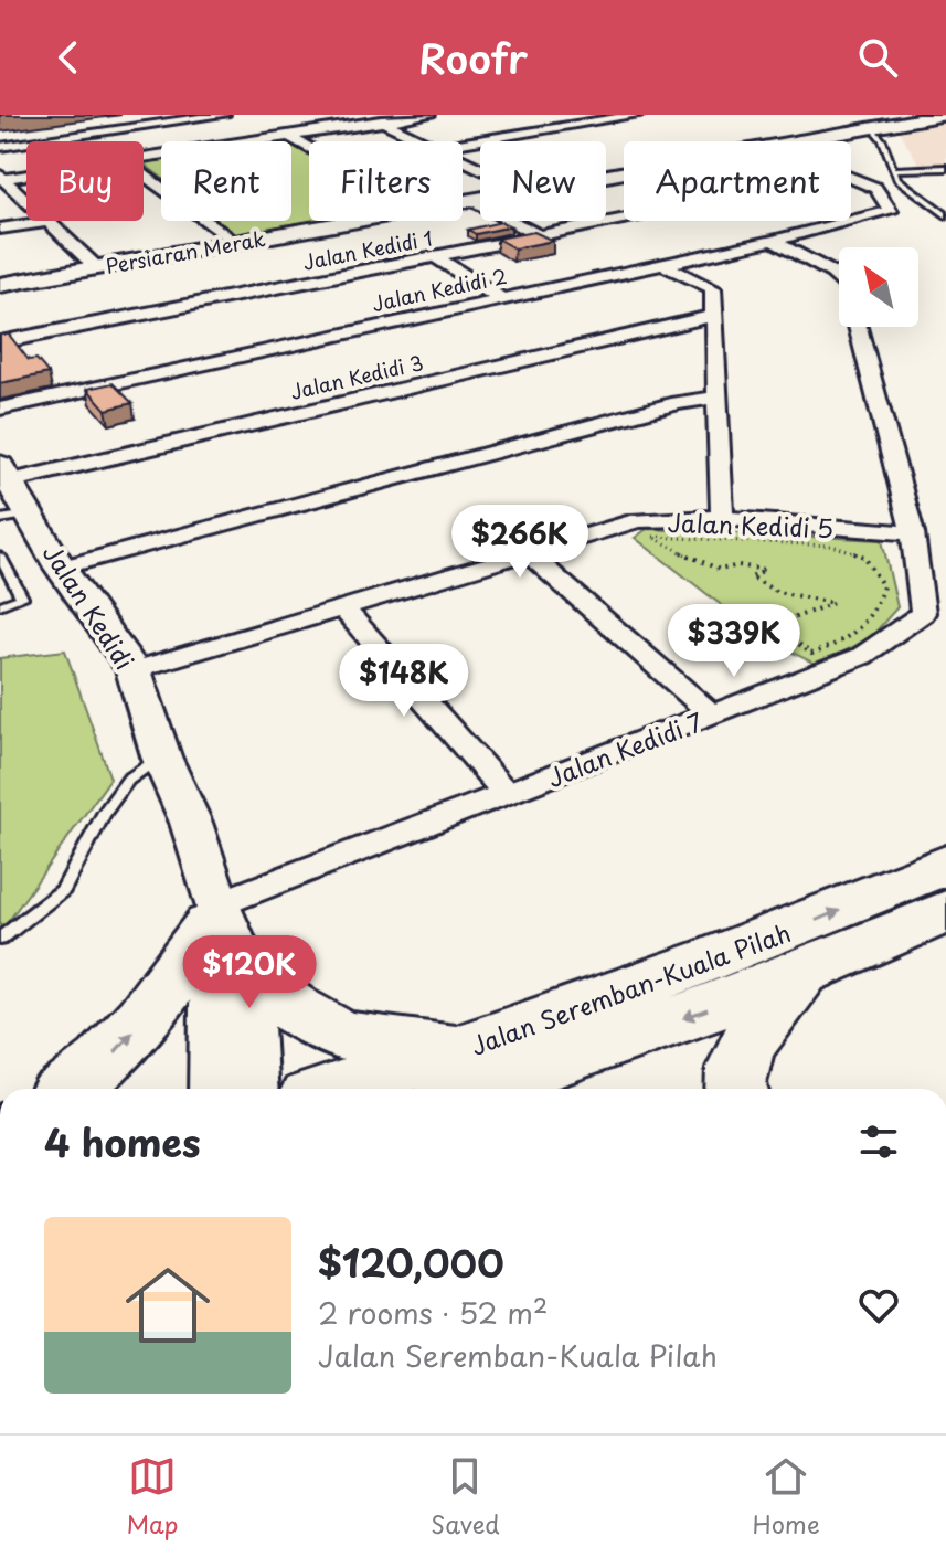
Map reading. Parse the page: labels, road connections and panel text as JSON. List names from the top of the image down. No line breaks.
{"streets":{"highway":["Jalan Seremban-Kuala Pilah"],"street":["Jalan Kedidi 1","Persiaran Merak","Jalan Kedidi 2","Jalan Kedidi 3","Jalan Kedidi 5","Jalan Kedidi","Jalan Kedidi 7"]},"crossings":[["Jalan Kedidi 2","Jalan Kedidi 7"],["Jalan Kedidi 3","Jalan Kedidi"],["Jalan Kedidi 5","Jalan Kedidi"],["Jalan Kedidi 5","Jalan Kedidi 7"],["Jalan Kedidi","Jalan Kedidi 7"]],"north":"top left","page":{"header":"Roofr","chip":["Buy","Rent","Filters","New","Apartment"],"price":["$266K","$339K","$148K","$120K"],"heading":"4 homes","list":[{"name":"$120,000","note":"2 rooms · 52 m² · Jalan Seremban-Kuala Pilah"}],"tabs":["Map","Saved","Home"]}}
